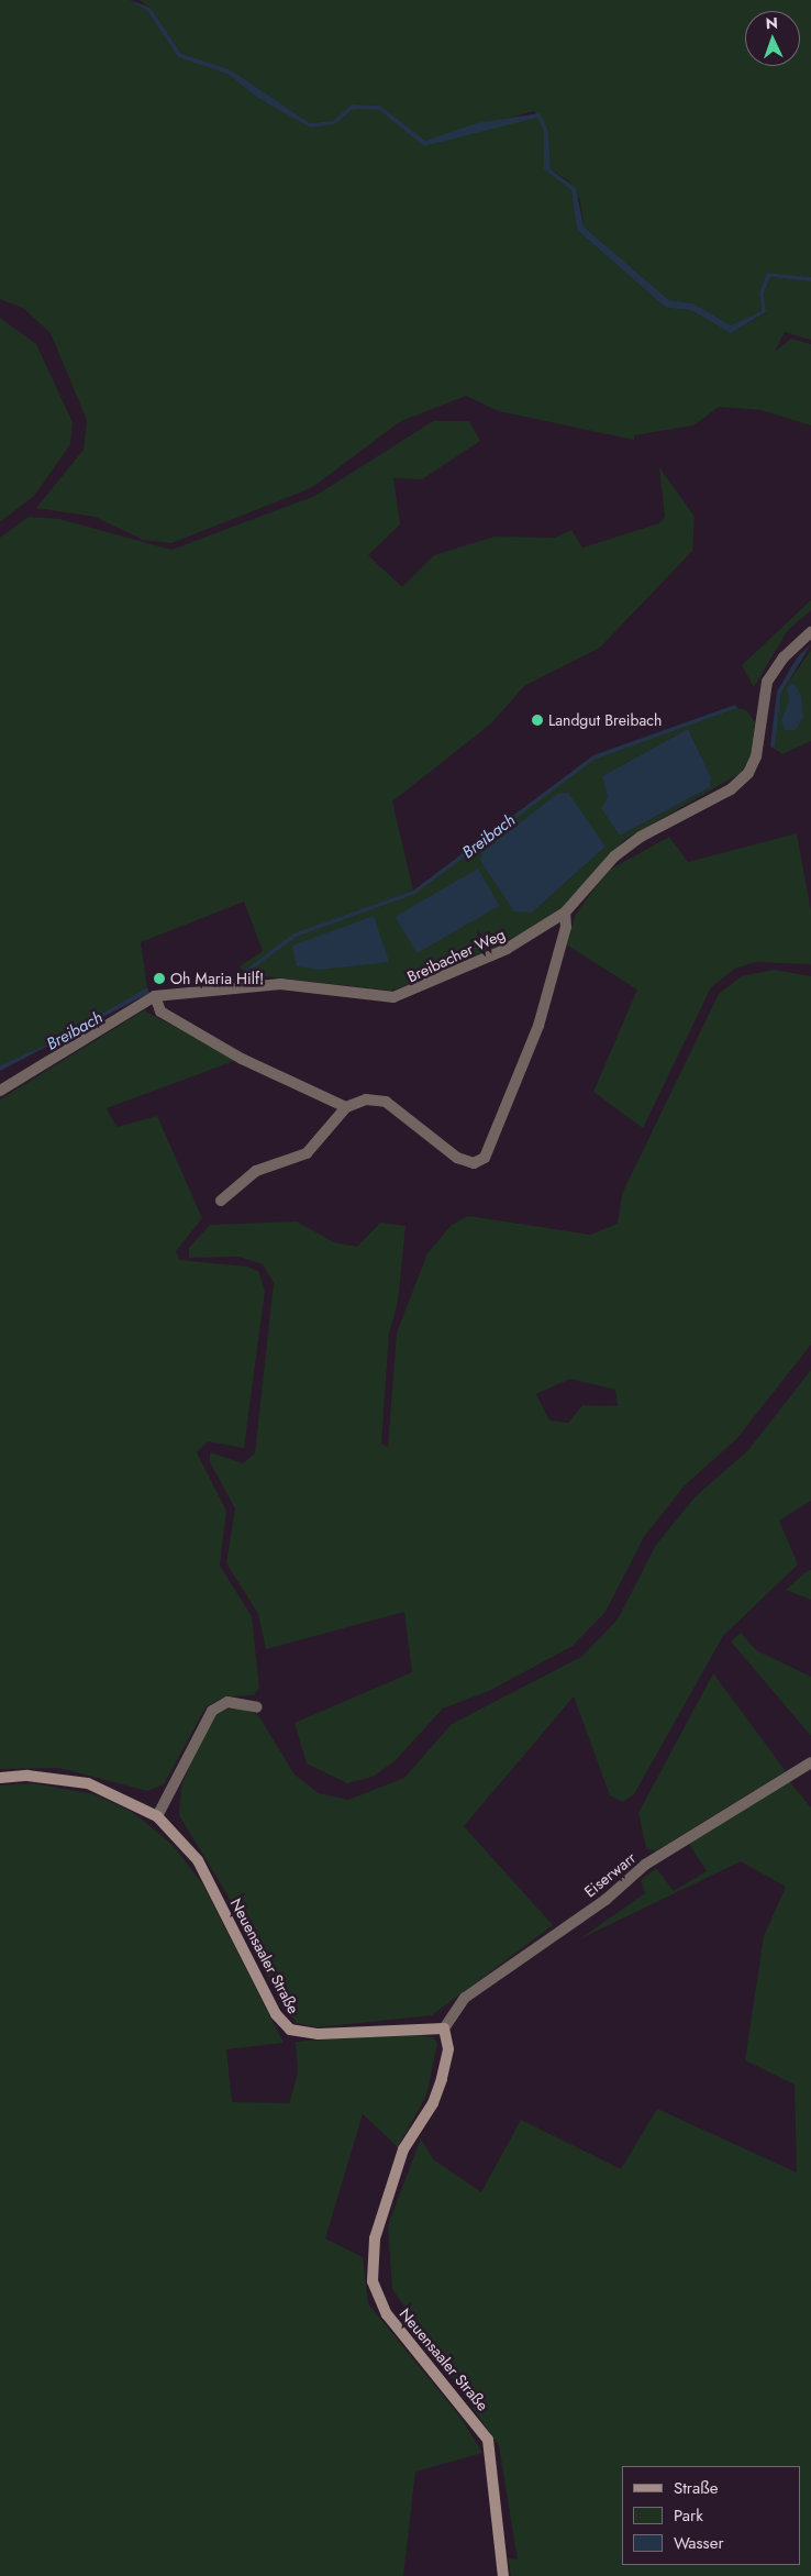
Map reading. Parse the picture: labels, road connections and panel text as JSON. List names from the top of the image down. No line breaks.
{"streets":{"street":["Breibacher Weg","Eiserwarr","Neuensaaler Straße"]},"crossings":[["Eiserwarr","Neuensaaler Straße"]],"water":["Breibach"],"places":["Landgut Breibach","Oh Maria Hilf!"],"legend":["Straße","Park","Wasser"],"north":"top"}
